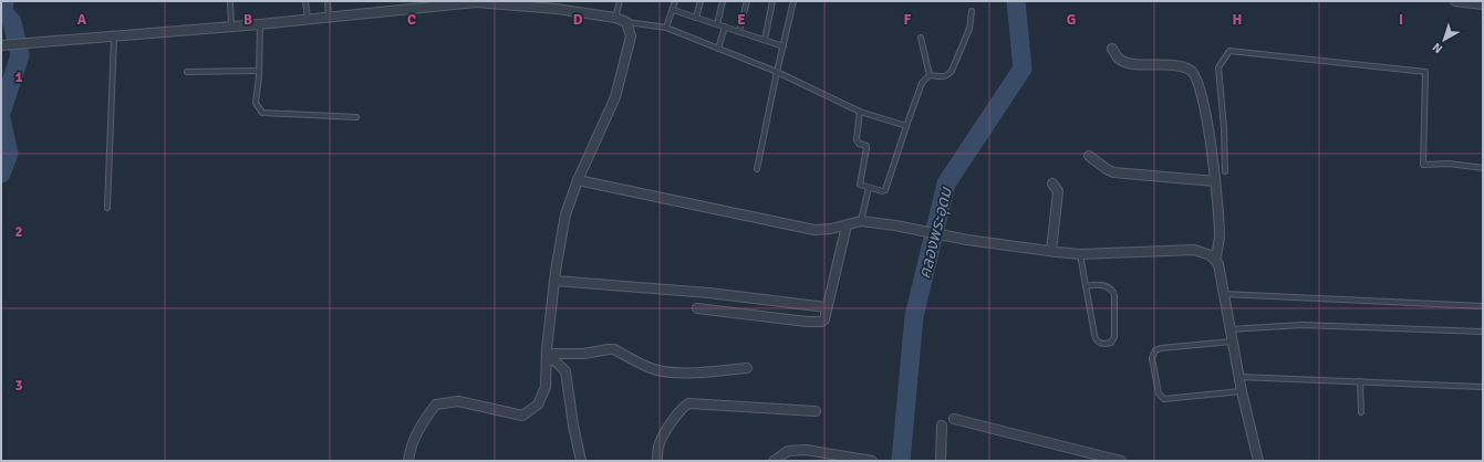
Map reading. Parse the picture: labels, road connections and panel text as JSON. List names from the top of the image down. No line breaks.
{"water":["คลองพระอุดม"],"north":"bottom left","grid":{"columns":["A","B","C","D","E","F","G","H","I"],"rows":["1","2","3"]}}
